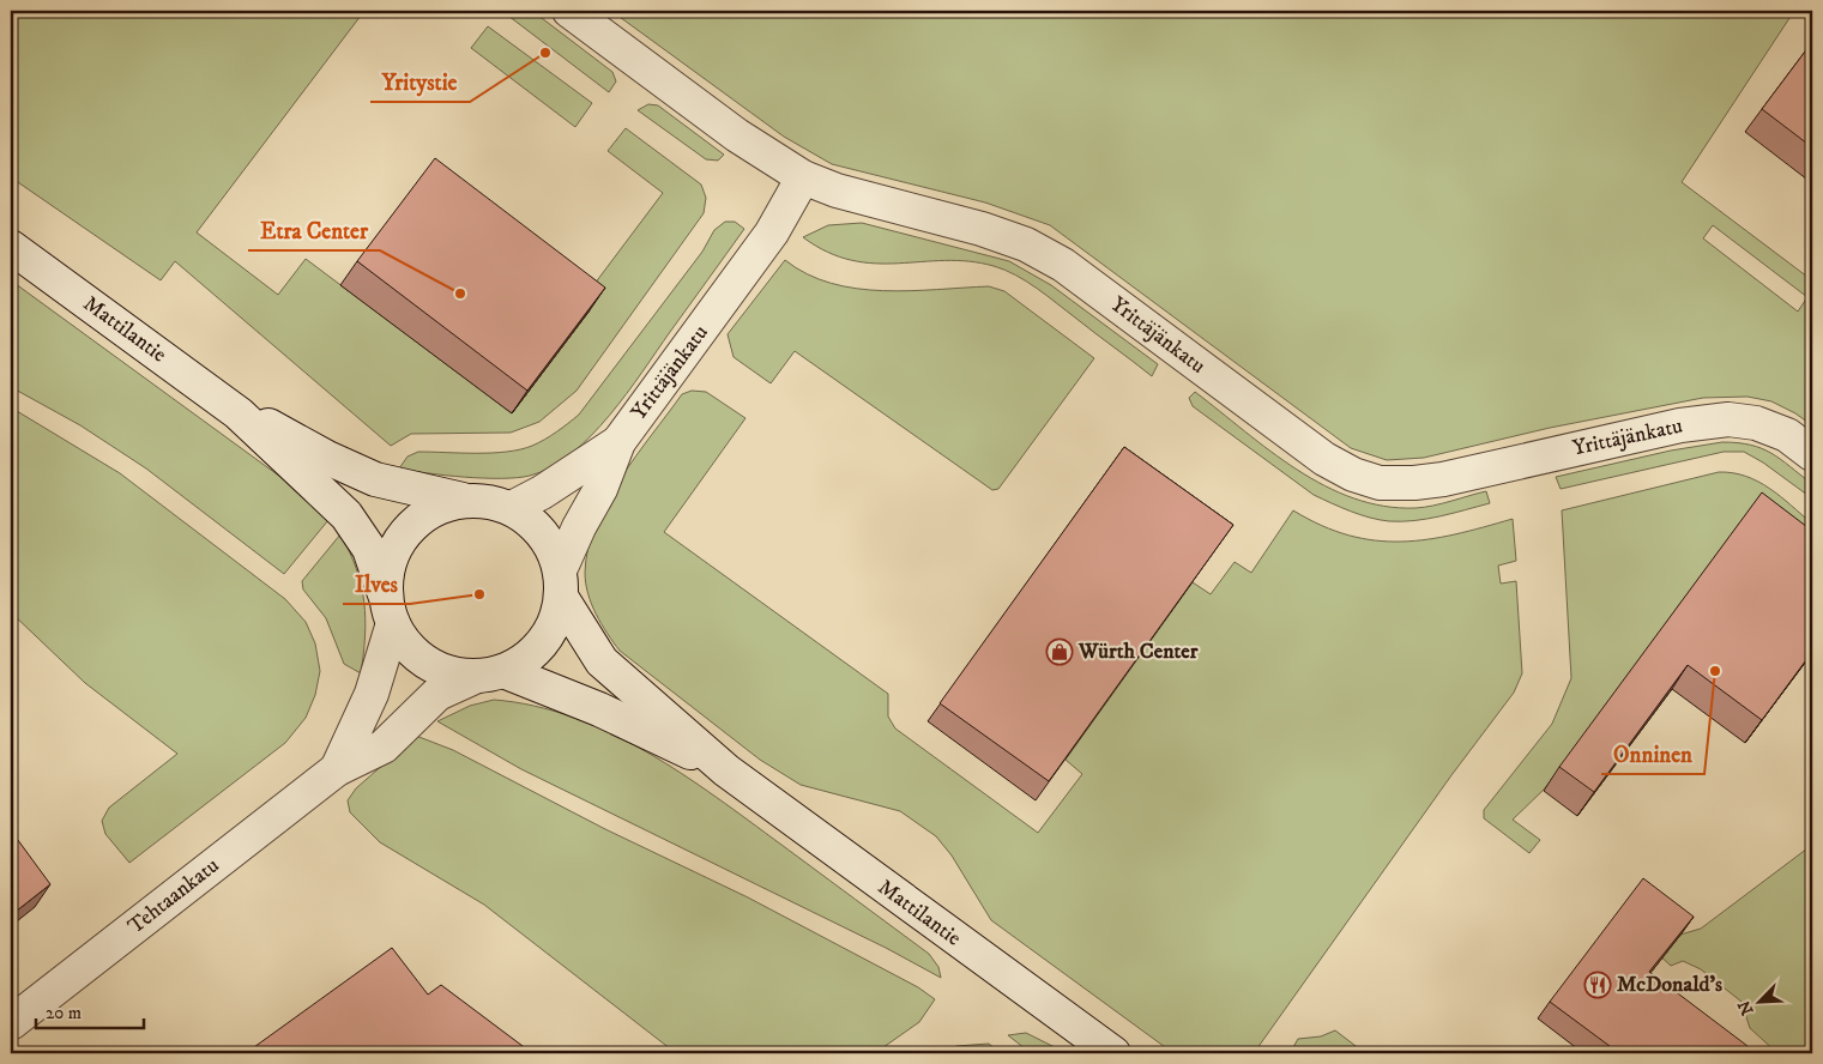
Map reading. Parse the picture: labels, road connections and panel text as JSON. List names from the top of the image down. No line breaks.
{"streets":{"street":["Mattilantie","Yrittäjänkatu","Tehtaankatu"]},"crossings":[["Mattilantie","Yrittäjänkatu"],["Mattilantie","Tehtaankatu"],["Yrittäjänkatu","Tehtaankatu"]],"places":{"other":["Yritystie","Etra Center","Ilves","Onninen"],"shop":["Würth Center"],"restaurant":["McDonald's"]},"scale_bar":"20 m","north":"bottom left"}
